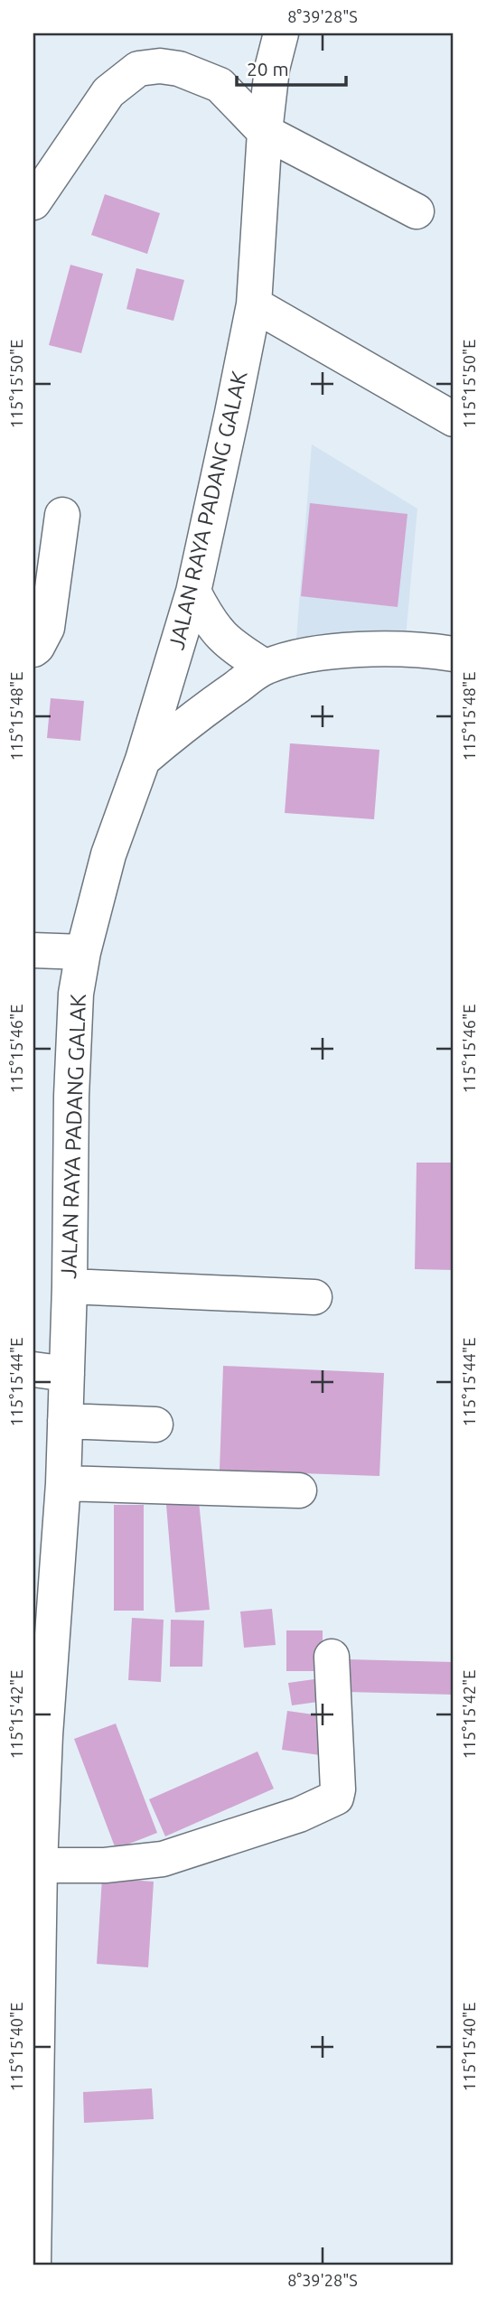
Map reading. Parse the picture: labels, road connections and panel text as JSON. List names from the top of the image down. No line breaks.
{"streets":{"street":["JALAN RAYA PADANG GALAK"]},"scale_bar":"20 m","coordinates":["8°39'28\"S","115°15'50\"E","115°15'48\"E","115°15'46\"E","115°15'44\"E","115°15'42\"E","115°15'40\"E"]}
